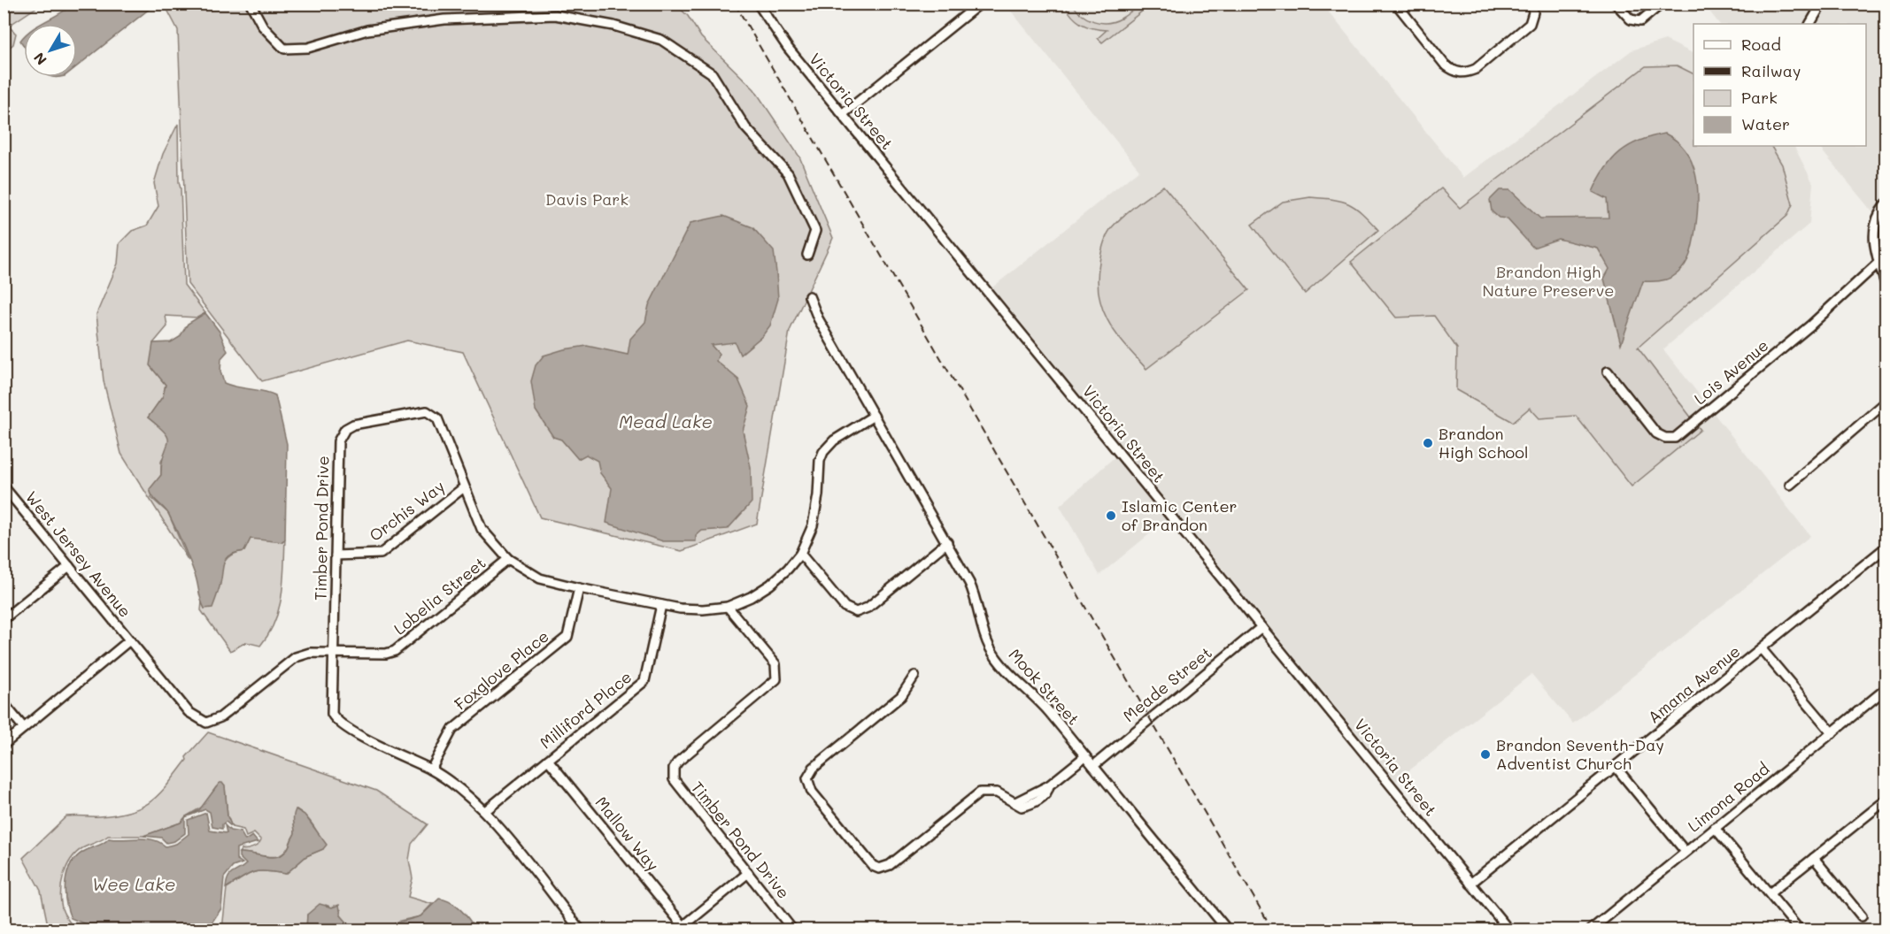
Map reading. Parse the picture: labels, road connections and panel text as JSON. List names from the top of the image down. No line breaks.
{"streets":{"street":["Victoria Street","Lois Avenue","Orchis Way","Timber Pond Drive","West Jersey Avenue","Lobelia Street","Foxglove Place","Meade Street","Amana Avenue","Mook Street","Milliford Place","Limona Road","Mallow Way"]},"crossings":[["Victoria Street","Meade Street"],["Victoria Street","Amana Avenue"],["Orchis Way","Timber Pond Drive"],["Timber Pond Drive","Lobelia Street"],["Timber Pond Drive","Foxglove Place"],["Timber Pond Drive","Milliford Place"],["West Jersey Avenue","Lobelia Street"],["Meade Street","Mook Street"],["Milliford Place","Mallow Way"]],"water":["Mead Lake","Wee Lake"],"parks":["Davis Park","Brandon High Nature Preserve"],"places":["Brandon High School","Islamic Center of Brandon","Brandon Seventh-Day Adventist Church"],"legend":["Road","Railway","Park","Water"],"north":"bottom left"}
